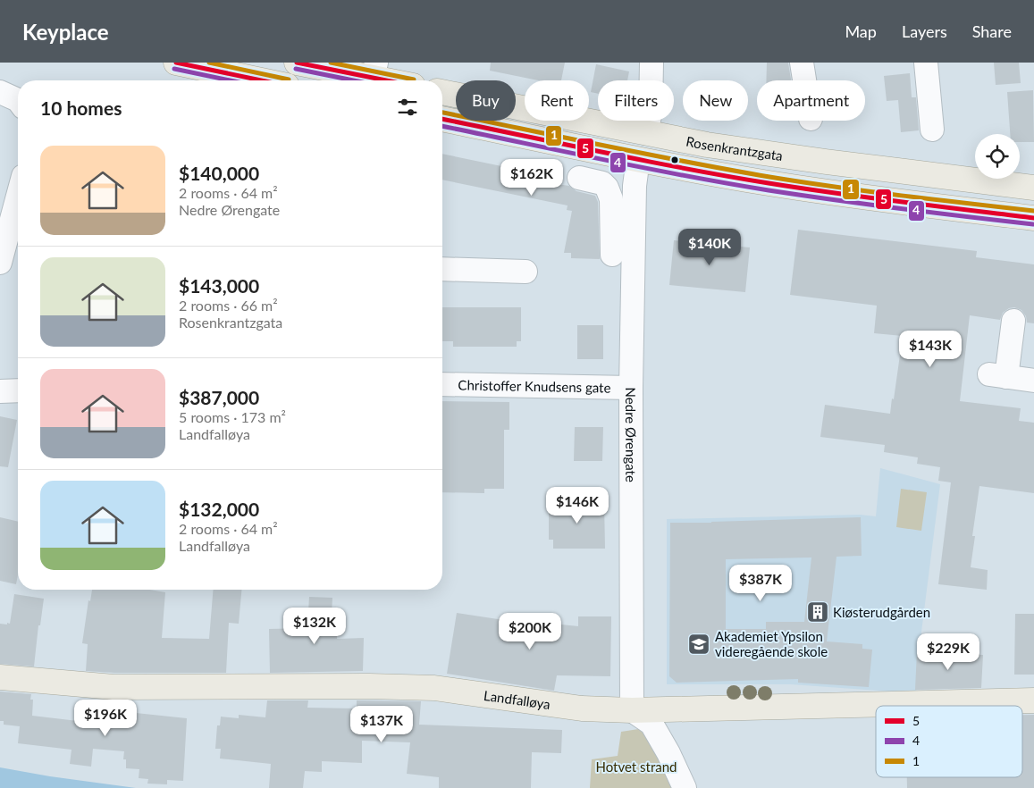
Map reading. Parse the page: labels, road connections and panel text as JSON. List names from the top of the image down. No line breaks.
{"streets":{"main road":["Rosenkrantzgata","Landfalløya"],"street":["Christoffer Knudsens gate","Nedre Ørengate"]},"crossings":[["Rosenkrantzgata","Nedre Ørengate"],["Christoffer Knudsens gate","Nedre Ørengate"],["Nedre Ørengate","Landfalløya"]],"parks":["Hotvet strand"],"places":{"building":["Kiøsterudgården"],"school or university":["Akademiet Ypsilon videregående skole"]},"lines":["transit line 5","transit line 1","transit line 4"],"legend":["5","4","1"],"page":{"header":"Keyplace","nav":["Map","Layers","Share"],"chip":["Buy","Rent","Filters","New","Apartment"],"heading":"10 homes","list":[{"name":"$140,000","note":"2 rooms · 64 m² · Nedre Ørengate"},{"name":"$143,000","note":"2 rooms · 66 m² · Rosenkrantzgata"},{"name":"$387,000","note":"5 rooms · 173 m² · Landfalløya"},{"name":"$132,000","note":"2 rooms · 64 m² · Landfalløya"}],"price":["$162K","$140K","$143K","$146K","$387K","$132K","$200K","$229K","$196K","$137K"]}}
